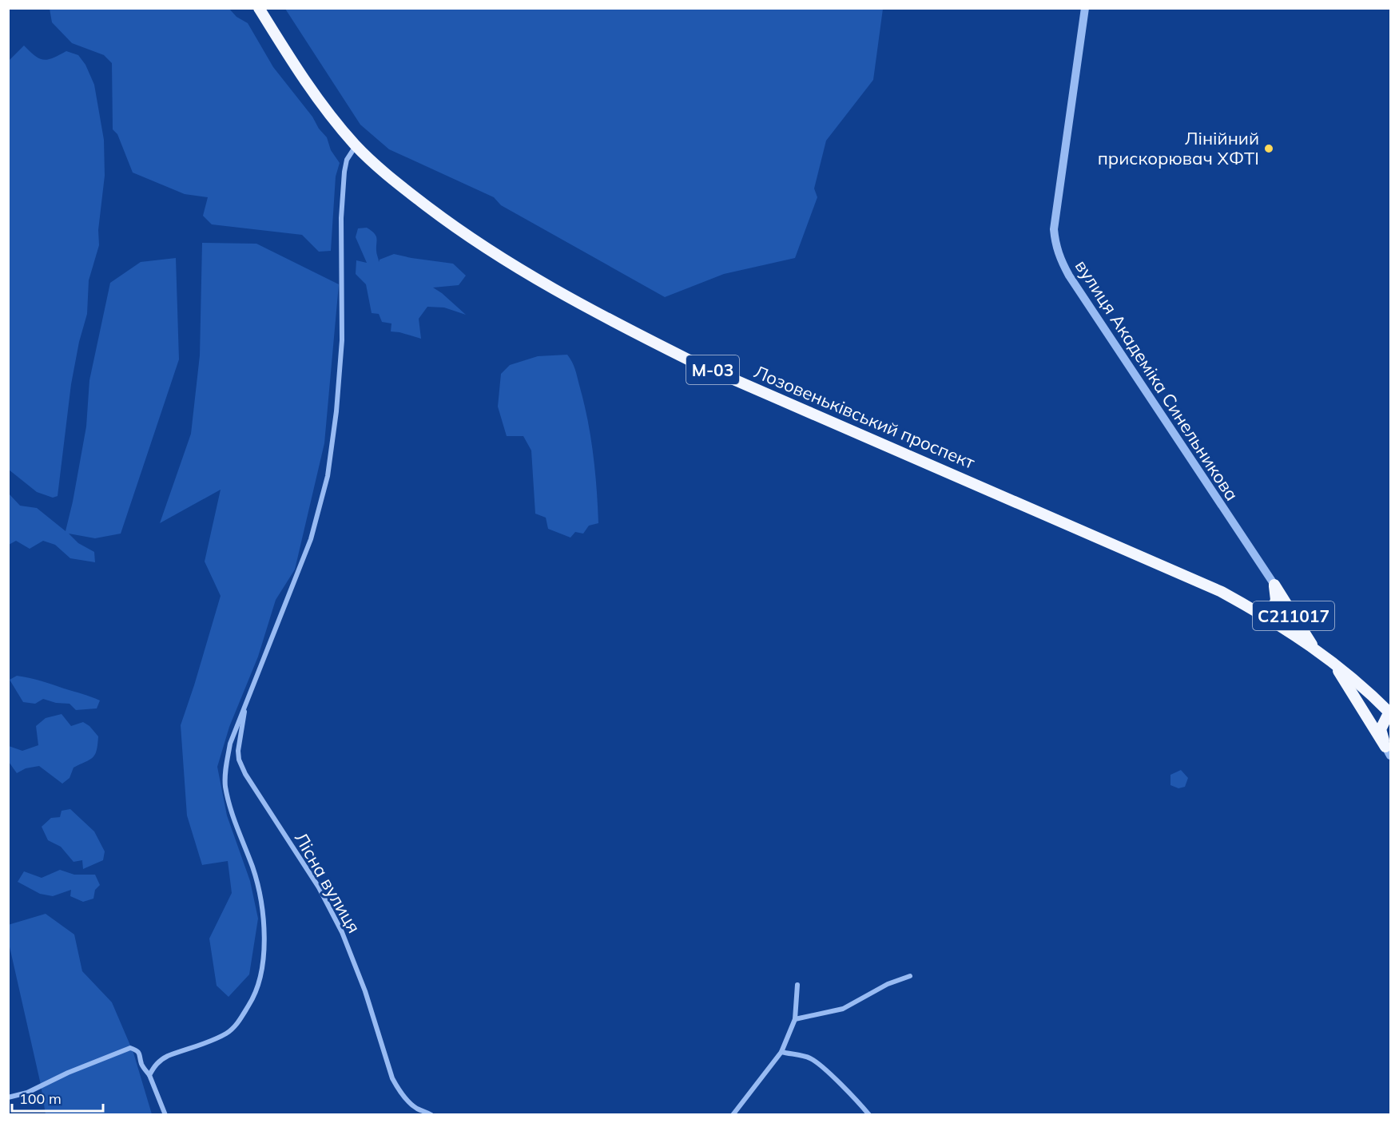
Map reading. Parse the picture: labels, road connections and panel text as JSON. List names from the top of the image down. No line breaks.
{"streets":{"highway":["М-03","Лозовеньківський проспект","С211017"],"street":["вулиця Академіка Синельникова","Лісна вулиця"]},"crossings":[["вулиця Академіка Синельникова","С211017"],["Лозовеньківський проспект","С211017"]],"places":["Лінійний прискорювач ХФТІ"],"scale_bar":"100 m"}
